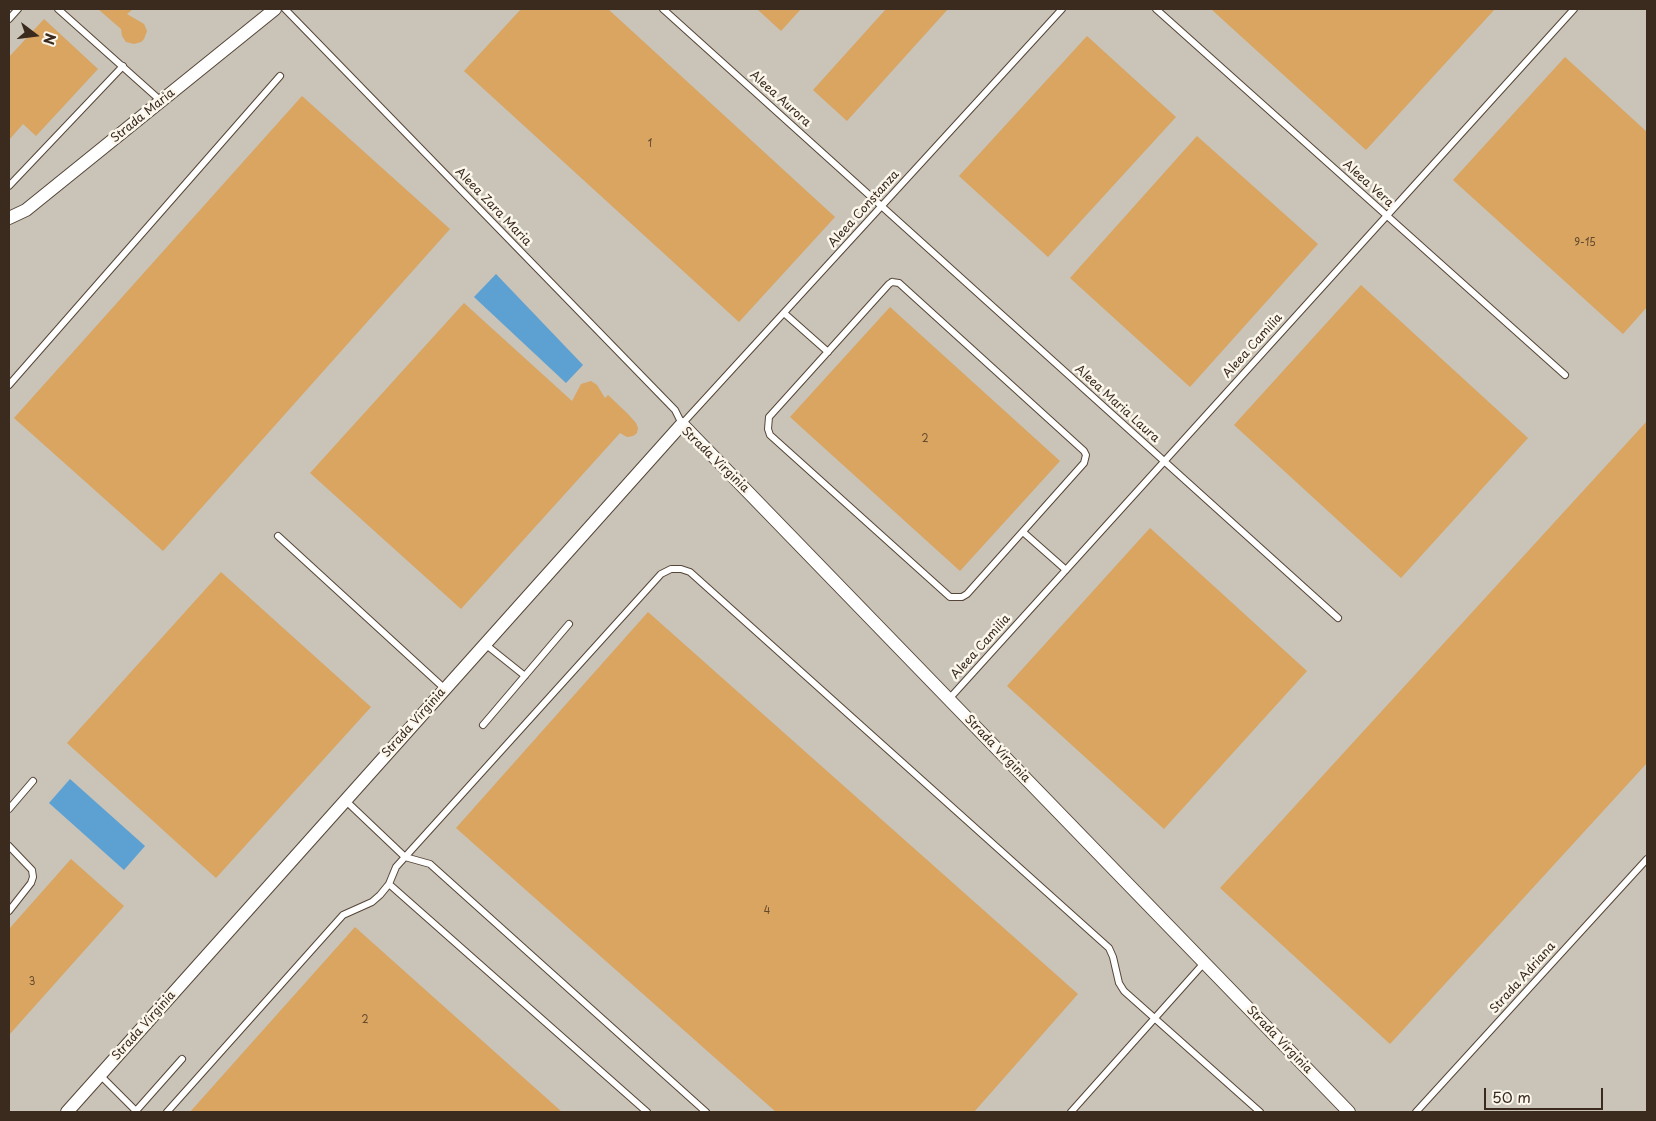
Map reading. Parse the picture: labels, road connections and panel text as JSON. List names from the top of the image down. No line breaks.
{"streets":{"street":["Strada Maria","Strada Virginia"],"lane":["Aleea Aurora","Aleea Vera","Aleea Zara Maria","Aleea Constanza","Aleea Camilia","Aleea Maria Laura","Strada Adriana"]},"crossings":[["Aleea Aurora","Aleea Constanza"],["Aleea Aurora","Aleea Maria Laura"],["Aleea Vera","Aleea Camilia"],["Aleea Zara Maria","Aleea Constanza"],["Aleea Zara Maria","Strada Virginia"],["Aleea Constanza","Aleea Maria Laura"],["Aleea Constanza","Strada Virginia"],["Aleea Camilia","Aleea Maria Laura"],["Aleea Camilia","Strada Virginia"]],"house_numbers":["1","9-15","2","4","3","2"],"scale_bar":"50 m","north":"right"}
